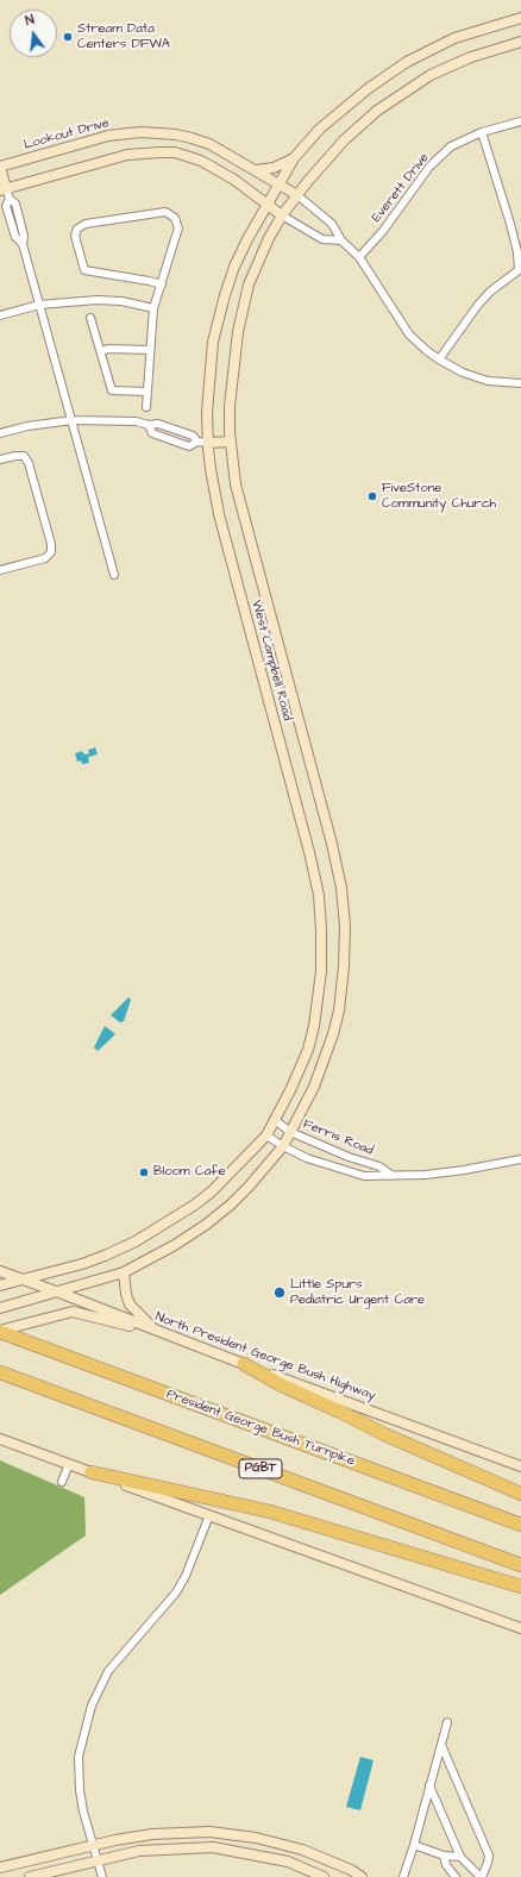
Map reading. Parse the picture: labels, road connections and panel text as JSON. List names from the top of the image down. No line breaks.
{"streets":{"highway":["President George Bush Turnpike","PGBT"],"main road":["Lookout Drive","West Campbell Road","North President George Bush Highway"],"street":["Everett Drive","Ferris Road"]},"crossings":[["Lookout Drive","West Campbell Road"],["West Campbell Road","Ferris Road"],["West Campbell Road","North President George Bush Highway"]],"places":["Stream Data Centers DFWA","FiveStone Community Church","Bloom Cafe","Little Spurs Pediatric Urgent Care"],"north":"top"}
